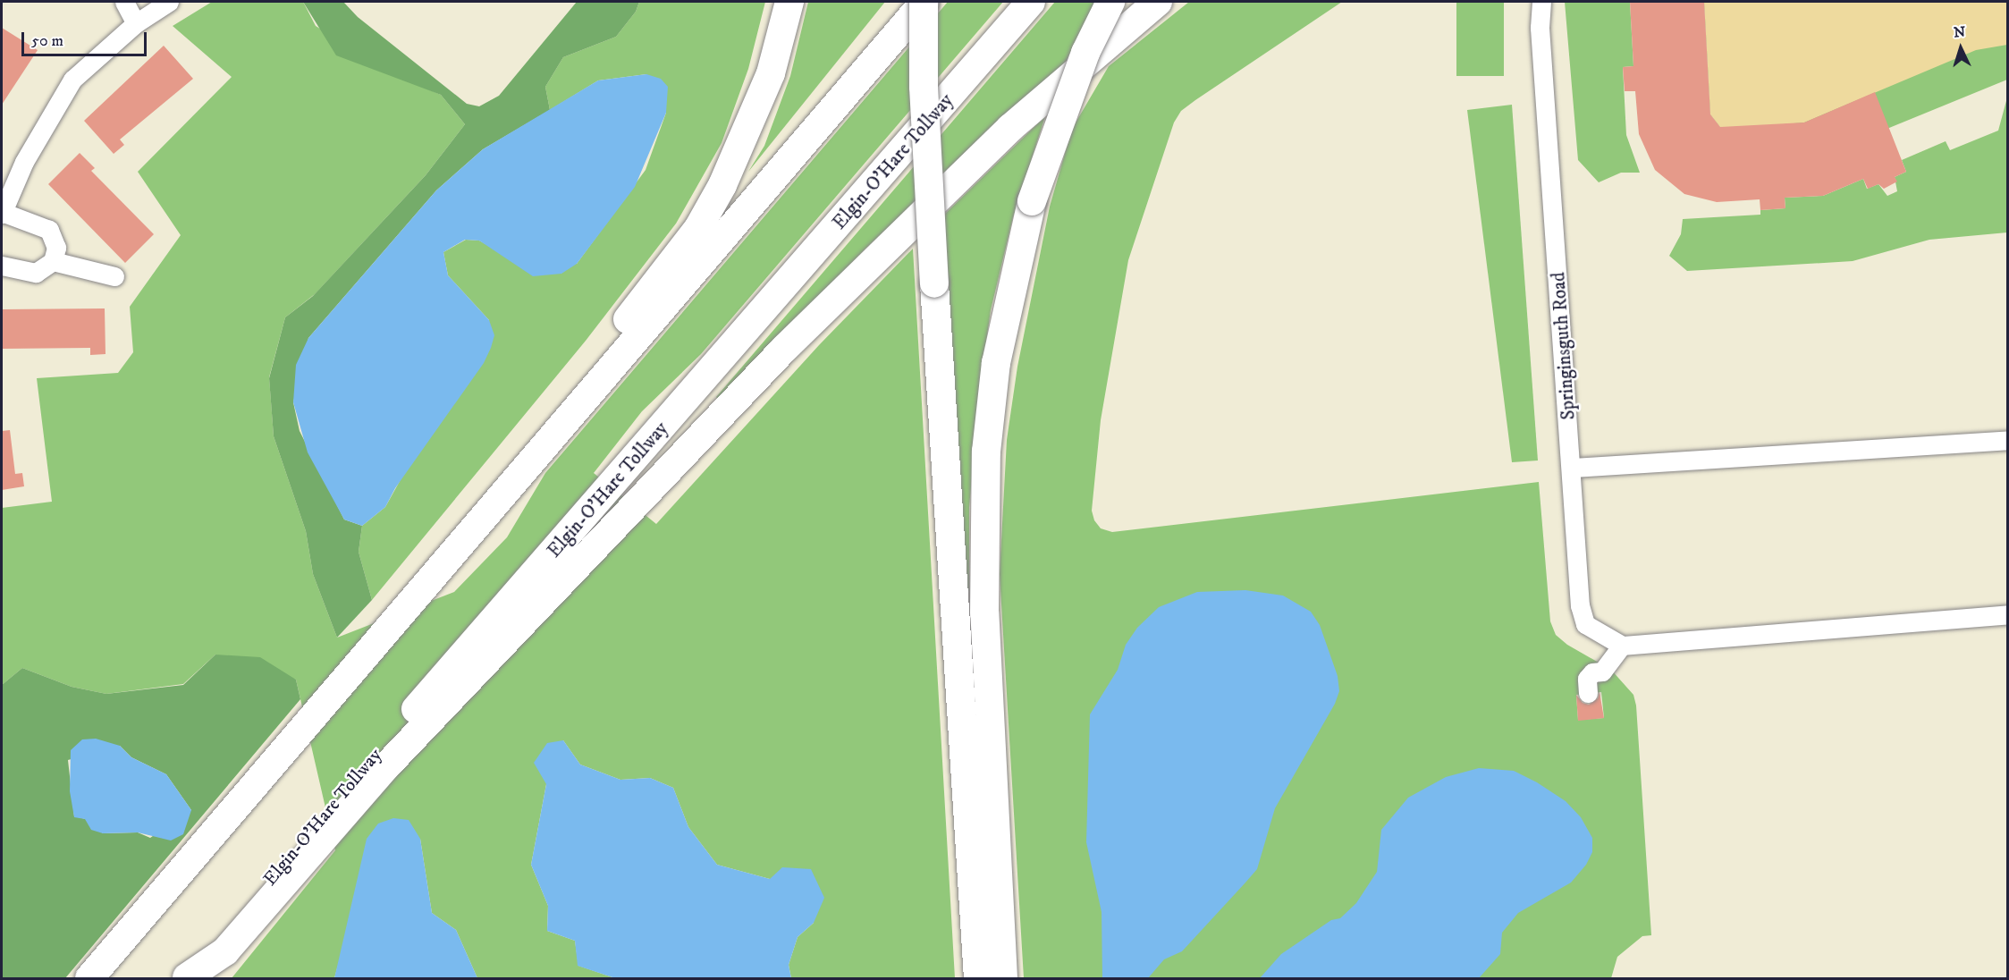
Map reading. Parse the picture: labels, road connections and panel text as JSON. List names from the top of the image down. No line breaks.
{"streets":{"highway":["Elgin-O'Hare Tollway"],"street":["Springinsguth Road"]},"scale_bar":"50 m","north":"top"}
